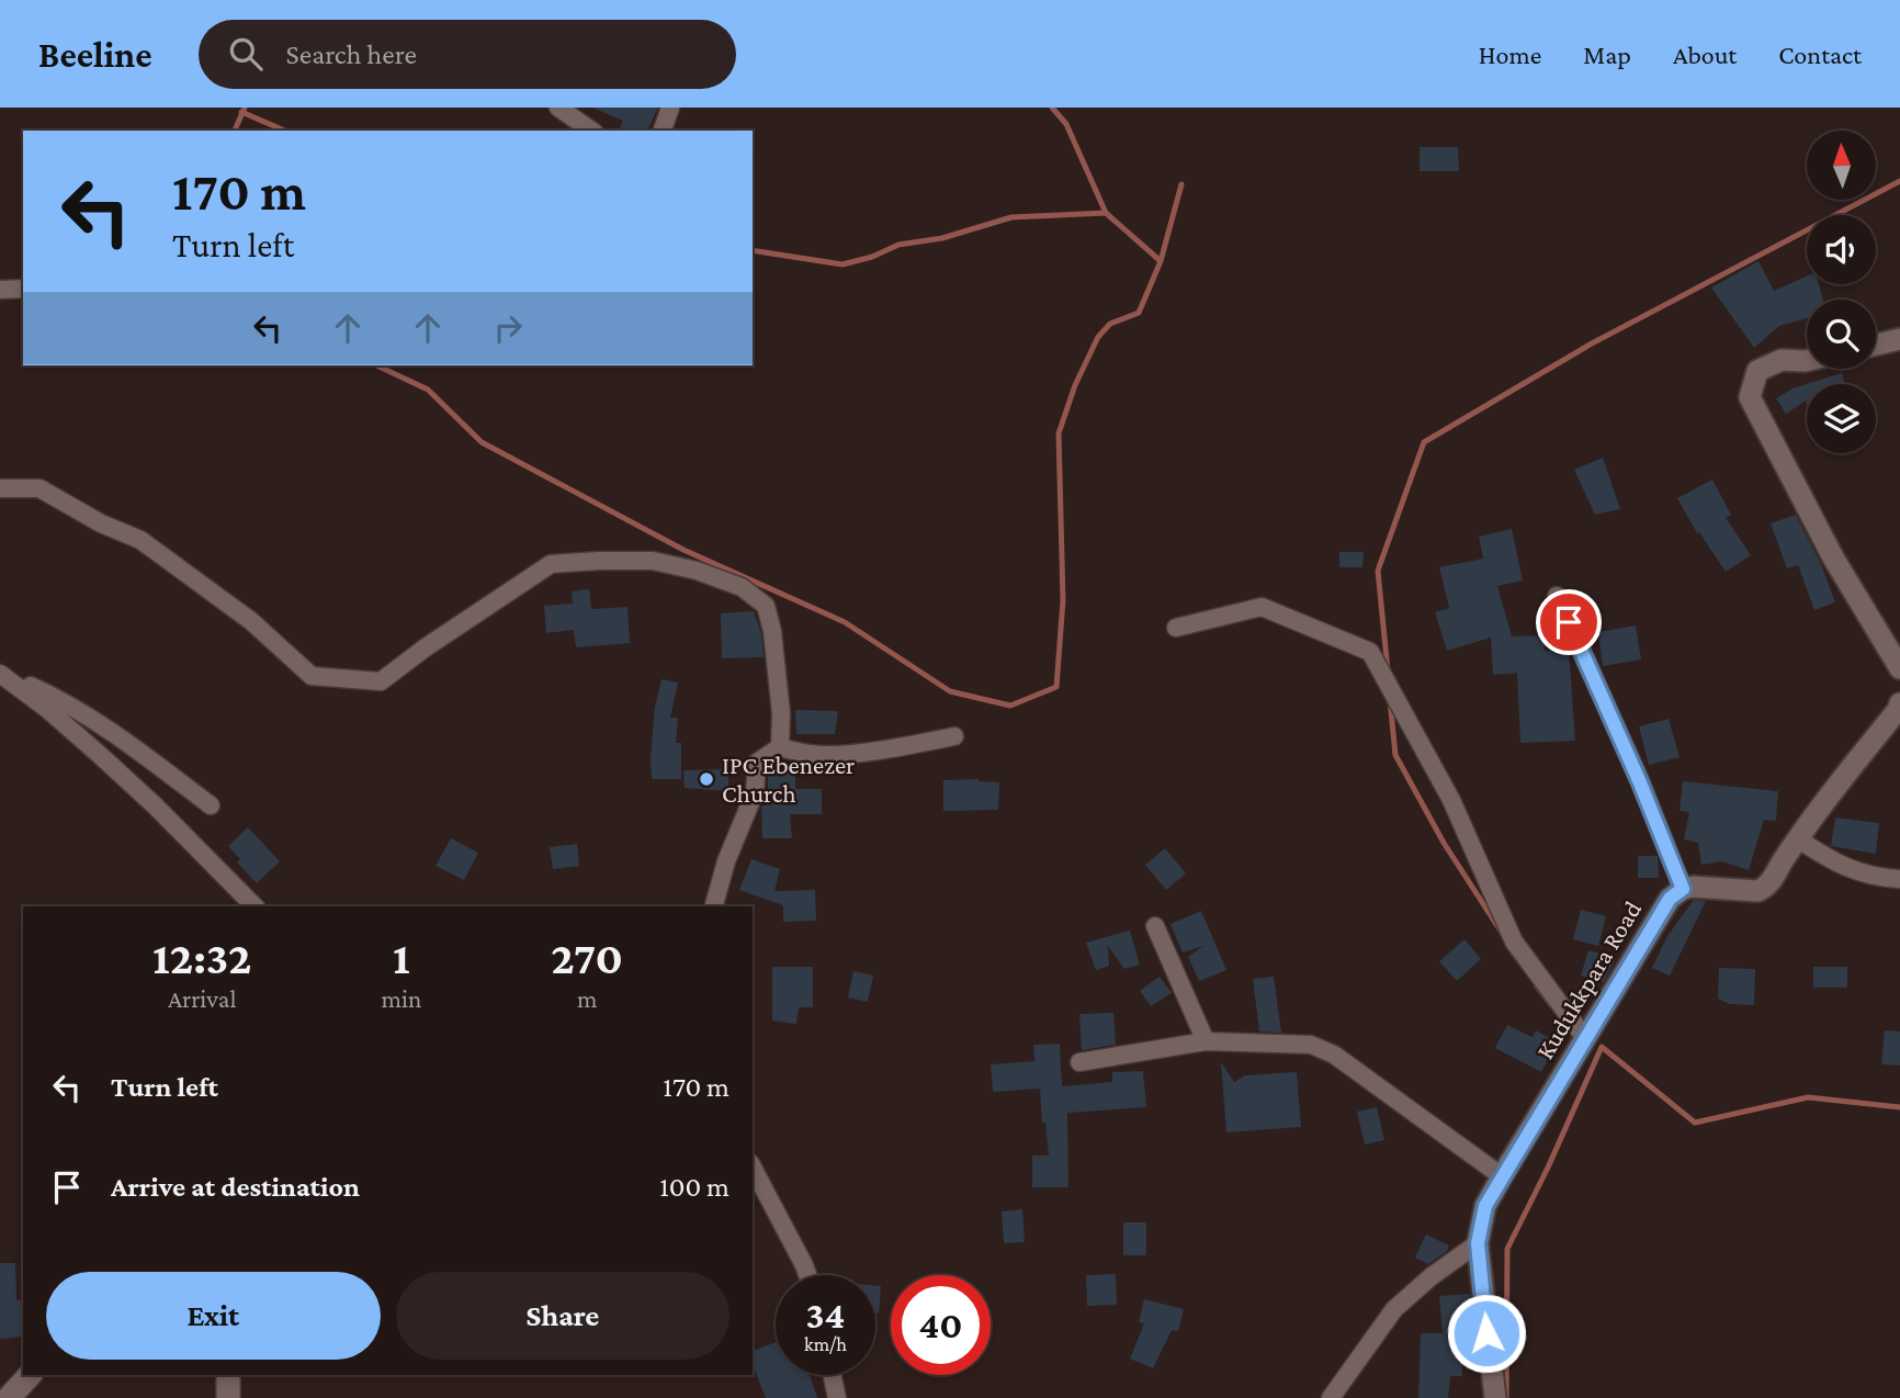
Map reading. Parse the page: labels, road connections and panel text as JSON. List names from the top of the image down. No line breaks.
{"streets":{"street":["Kudukkpara Road"]},"places":["IPC Ebenezer Church"],"north":"top","page":{"header":"Beeline","search":"Search here","nav":["Home","Map","About","Contact"],"turn":["170 m","Turn left"],"eta":["12:32","Arrival","1","min","270","m"],"list":[{"name":"Turn left","value":"170 m"},{"name":"Arrive at destination","value":"100 m"}],"buttons":["Exit","Share"],"speed":"34 km/h","limit":"40"}}
